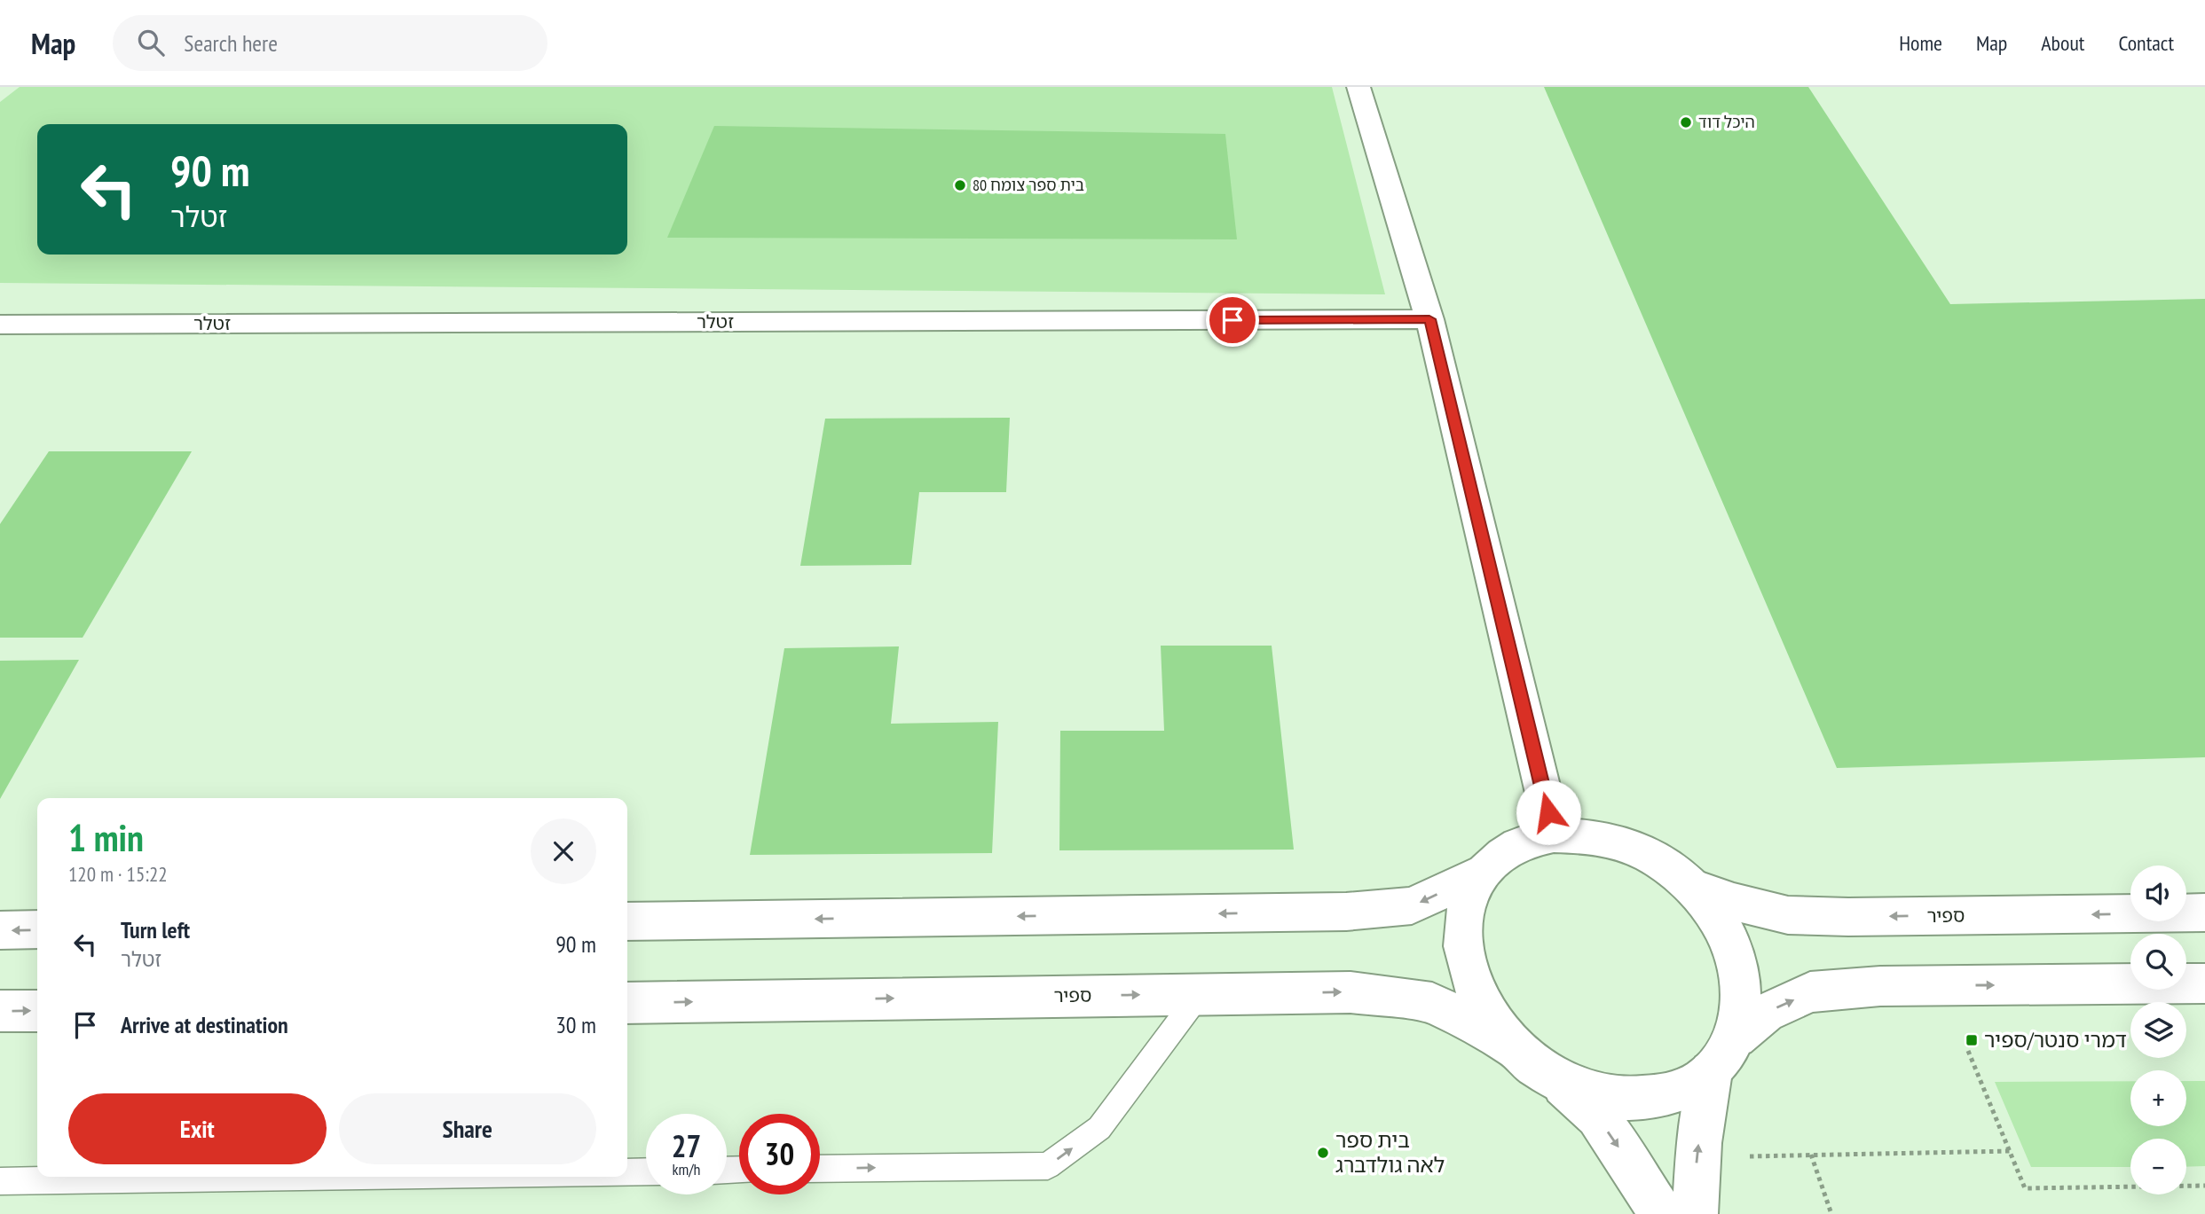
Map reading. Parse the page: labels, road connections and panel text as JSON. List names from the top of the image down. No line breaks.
{"streets":{"street":["זטלר","ספיר"]},"places":{"other":["היכל דוד","בית ספר צומח 80","בית ספר לאה גולדברג"],"transit":["דמרי סנטר/ספיר"]},"page":{"header":"Map","search":"Search here","nav":["Home","Map","About","Contact"],"turn":["90 m","זטלר"],"heading":["1 min","120 m · 15:22"],"map_buttons":["+","−"],"list":[{"name":"Turn left","note":"זטלר","value":"90 m"},{"name":"Arrive at destination","value":"30 m"}],"buttons":["Exit","Share"],"speed":"27 km/h","limit":"30"}}
